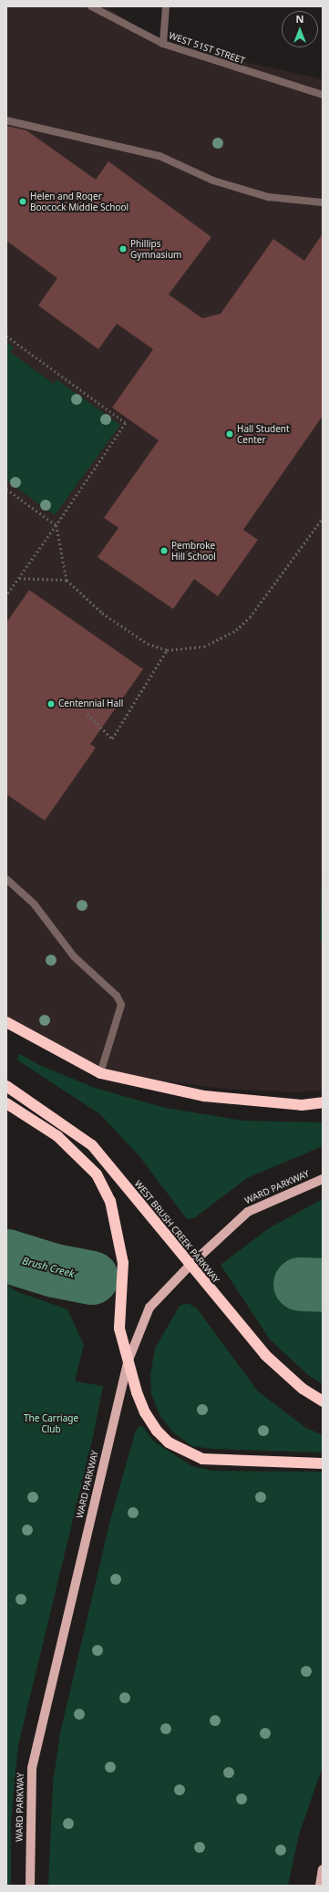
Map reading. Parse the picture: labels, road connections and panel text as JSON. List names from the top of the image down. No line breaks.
{"streets":{"highway":["WEST BRUSH CREEK PARKWAY"],"main road":["WARD PARKWAY"],"street":["WEST 51ST STREET"]},"crossings":[["WARD PARKWAY","WEST BRUSH CREEK PARKWAY"]],"water":["Brush Creek"],"parks":["The Carriage Club"],"places":["Helen and Roger Boocock Middle School","Phillips Gymnasium","Hall Student Center","Pembroke Hill School","Centennial Hall"],"north":"top"}
